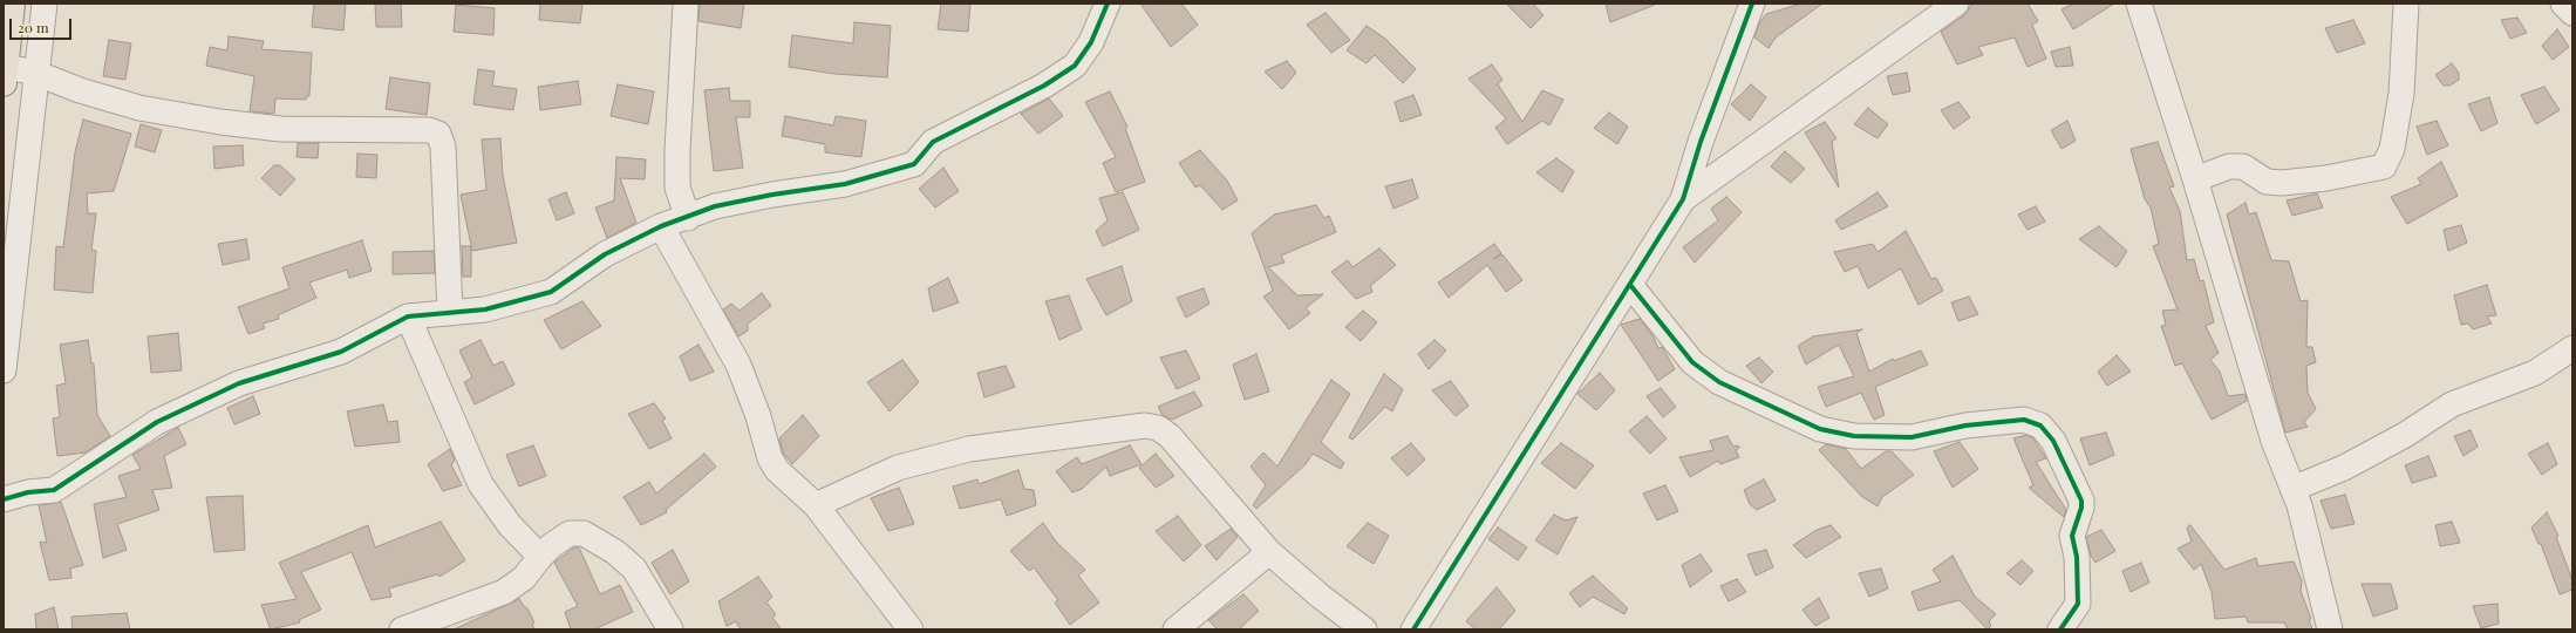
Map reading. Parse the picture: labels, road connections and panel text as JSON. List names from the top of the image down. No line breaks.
{"scale_bar":"20 m"}
